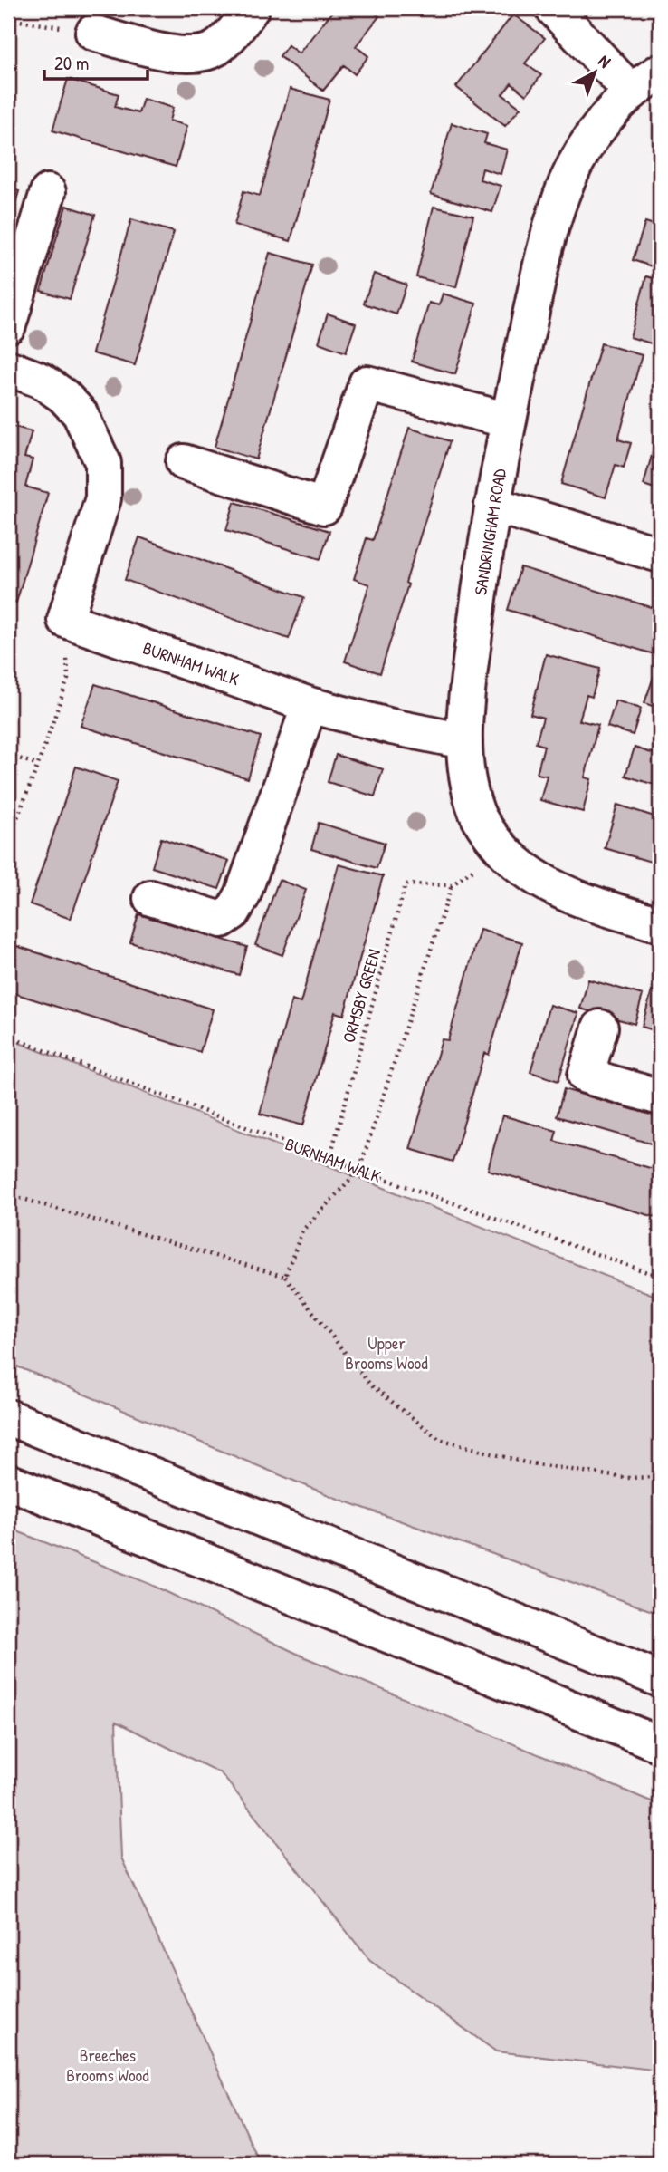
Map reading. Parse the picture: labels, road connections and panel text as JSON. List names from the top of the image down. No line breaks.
{"streets":{"main road":["SANDRINGHAM ROAD","BURNHAM WALK"],"path":["ORMSBY GREEN"]},"crossings":[["SANDRINGHAM ROAD","BURNHAM WALK"],["BURNHAM WALK","ORMSBY GREEN"]],"parks":["Upper Brooms Wood","Breeches Brooms Wood"],"scale_bar":"20 m","north":"top right"}
